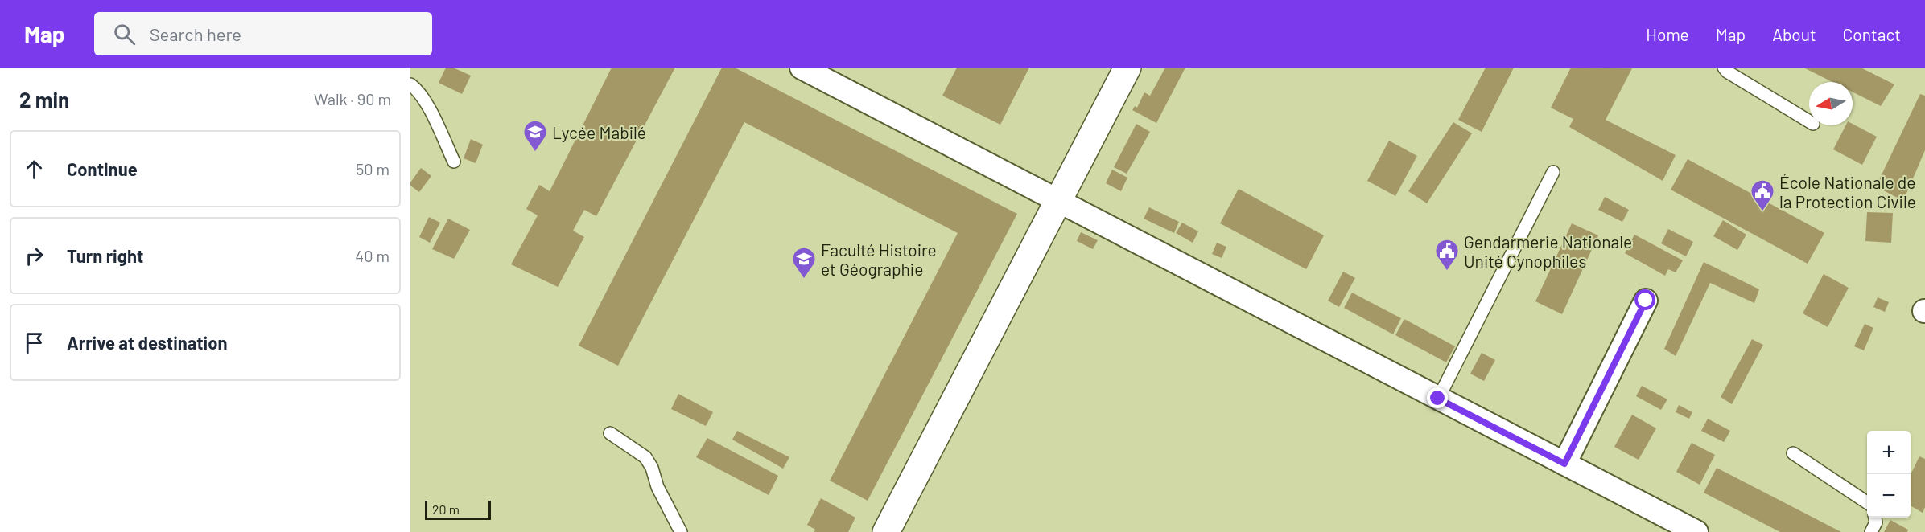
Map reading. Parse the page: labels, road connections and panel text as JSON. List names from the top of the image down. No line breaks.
{"places":{"school or university":["Lycée Mabilé","Faculté Histoire et Géographie"],"public building":["École Nationale de la Protection Civile","Gendarmerie Nationale Unité Cynophiles"]},"scale_bar":"20 m","north":"left","page":{"header":"Map","search":"Search here","nav":["Home","Map","About","Contact"],"heading":["2 min","Walk · 90 m"],"list":[["Continue","50 m"],["Turn right","40 m"],"Arrive at destination"],"map_buttons":["+","−"],"scale":"20 m"}}
